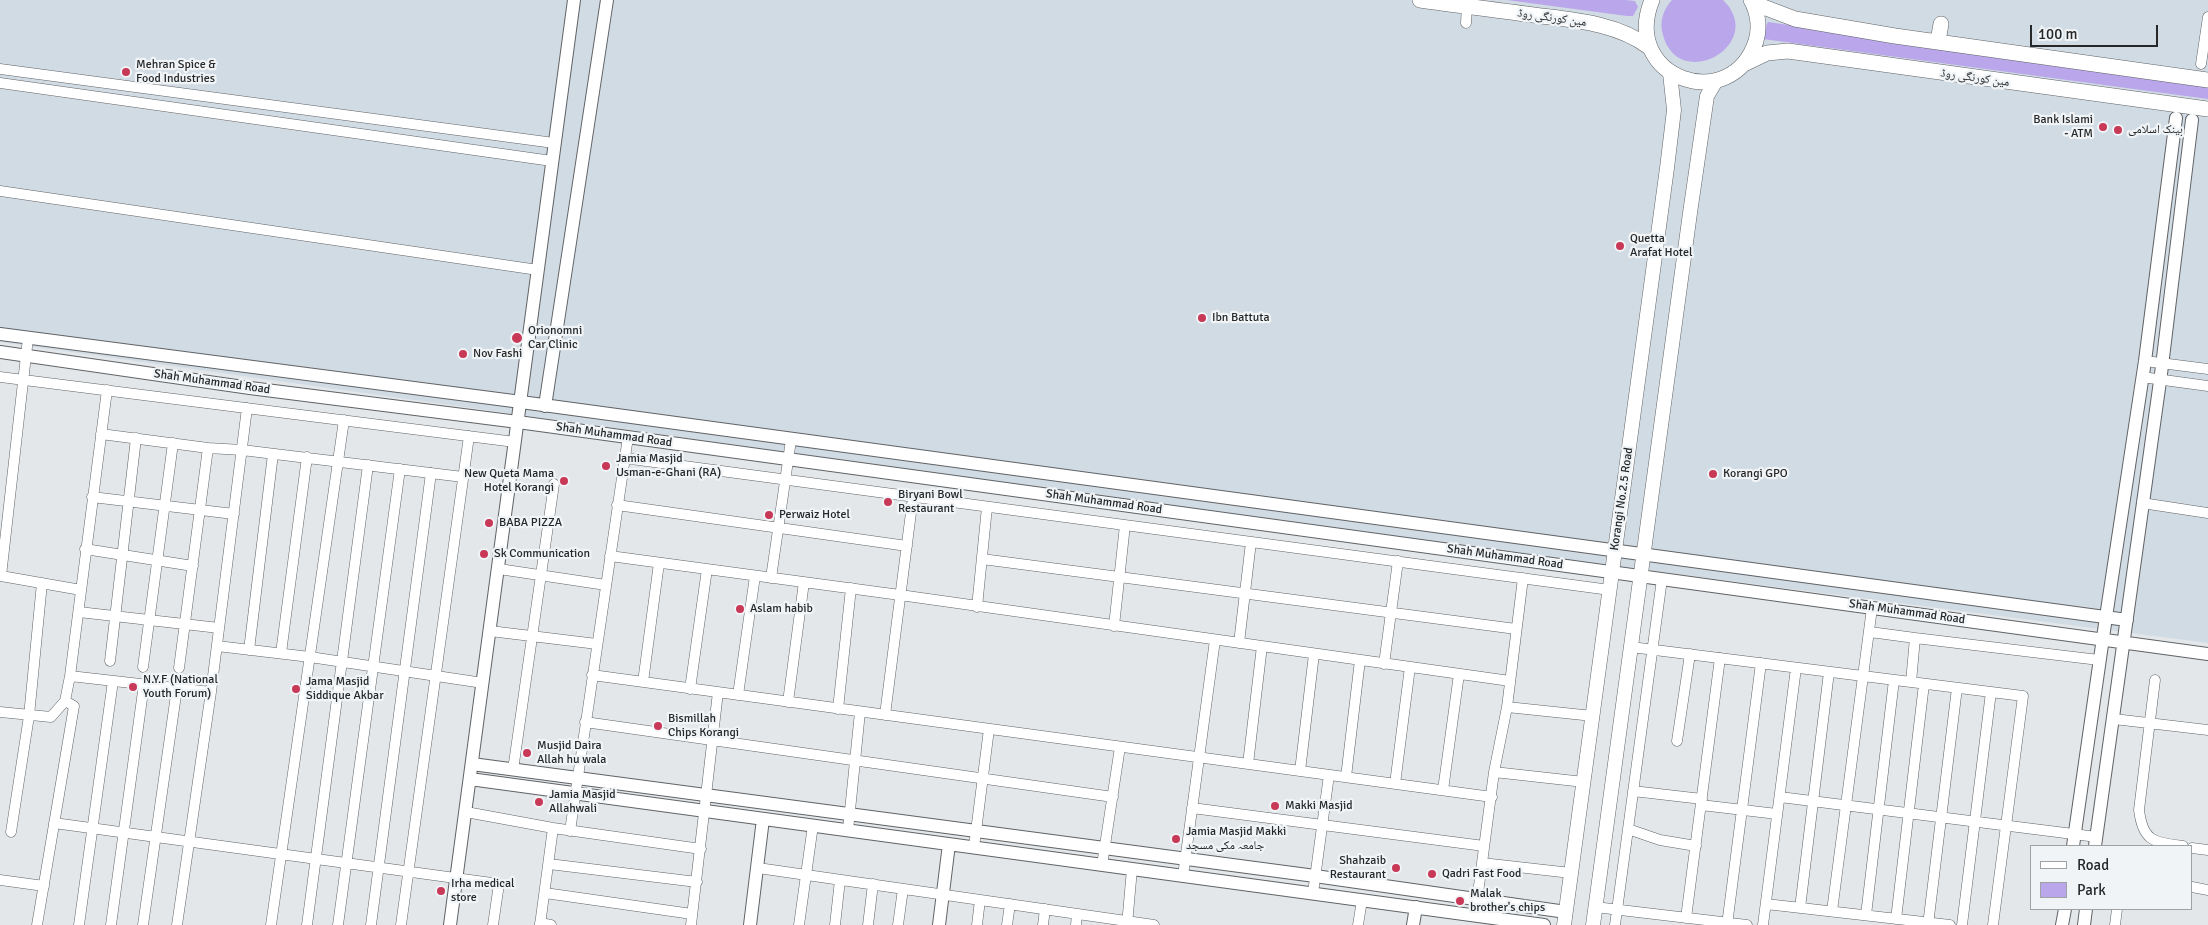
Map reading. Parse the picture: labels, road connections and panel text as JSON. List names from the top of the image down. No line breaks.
{"streets":{"main road":["مین کورنگی روڈ","Korangi No.2.5 Road"],"street":["Shah Muhammad Road"]},"crossings":[["Shah Muhammad Road","Korangi No.2.5 Road"]],"places":["Mehran Spice & Food Industries","Bank Islami - ATM","بینک اسلامی","Quetta Arafat Hotel","Ibn Battuta","Orionomni Car Clinic","Nov Fashi","Jamia Masjid Usman-e-Ghani (RA)","Korangi GPO","New Queta Mama Hotel Korangi","Biryani Bowl Restaurant","Perwaiz Hotel","BABA PIZZA","Sk Communication","Aslam habib","N.Y.F (National Youth Forum)","Jama Masjid Siddique Akbar","Bismillah Chips Korangi","Musjid Daira Allah hu wala","Jamia Masjid Allahwali","Makki Masjid","Jamia Masjid Makki جامعہ مکی مسجد","Shahzaib Restaurant","Qadri Fast Food","Irha medical store","Malak brother's chips"],"legend":["Road","Park"],"scale_bar":"100 m"}
